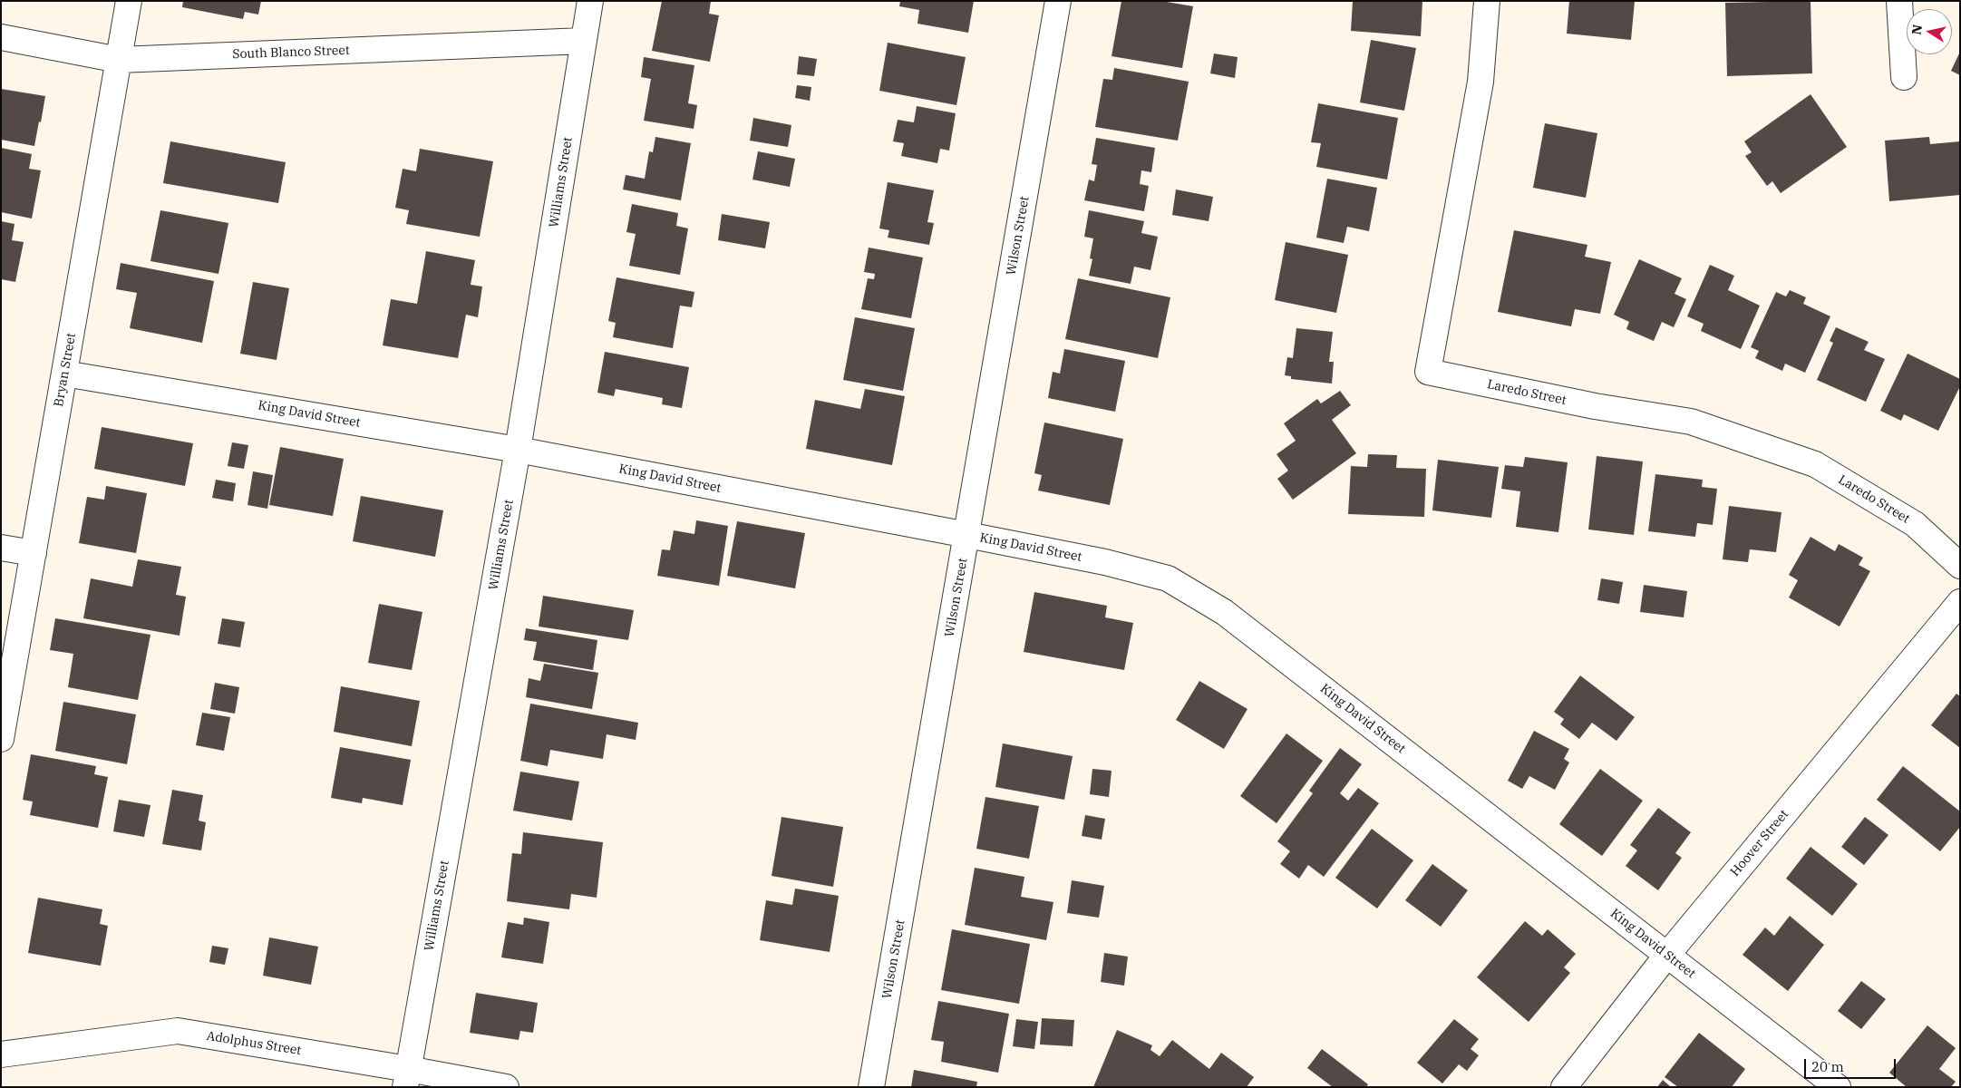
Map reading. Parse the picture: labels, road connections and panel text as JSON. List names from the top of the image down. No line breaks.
{"streets":{"street":["South Blanco Street","Williams Street","Wilson Street","Bryan Street","Laredo Street","King David Street","Hoover Street","Adolphus Street"]},"crossings":[["South Blanco Street","Williams Street"],["South Blanco Street","Bryan Street"],["Williams Street","King David Street"],["Williams Street","Adolphus Street"],["Wilson Street","King David Street"],["Bryan Street","King David Street"],["King David Street","Hoover Street"]],"scale_bar":"20 m","north":"left"}
